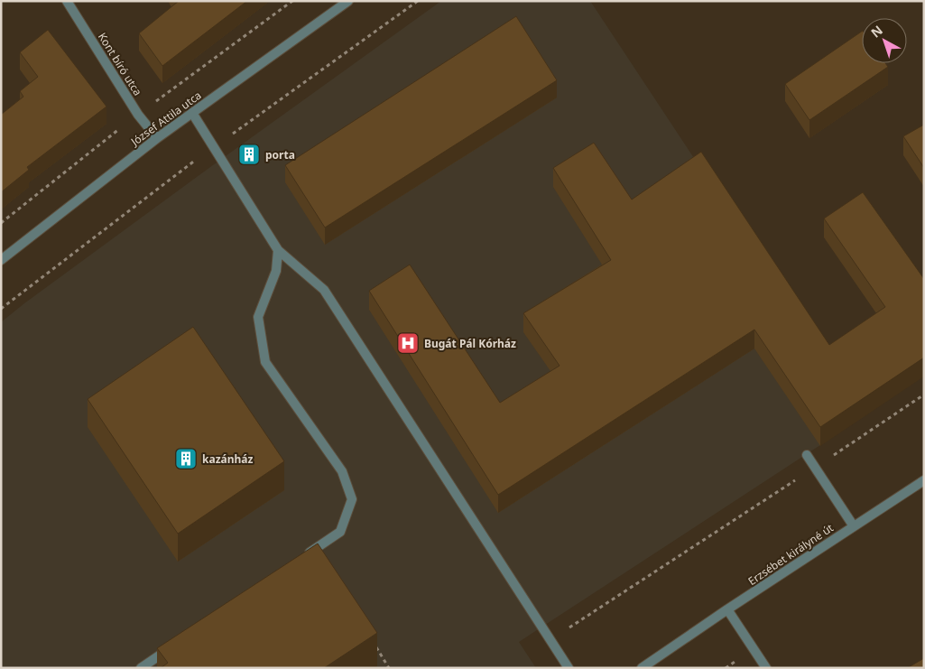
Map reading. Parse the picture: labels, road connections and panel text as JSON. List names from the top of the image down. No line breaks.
{"streets":{"street":["Kont bíró utca","József Attila utca","Erzsébet királyné út"]},"crossings":[["Kont bíró utca","József Attila utca"]],"places":{"building":["porta","kazánház"],"hospital":["Bugát Pál Kórház"]},"north":"top left"}
